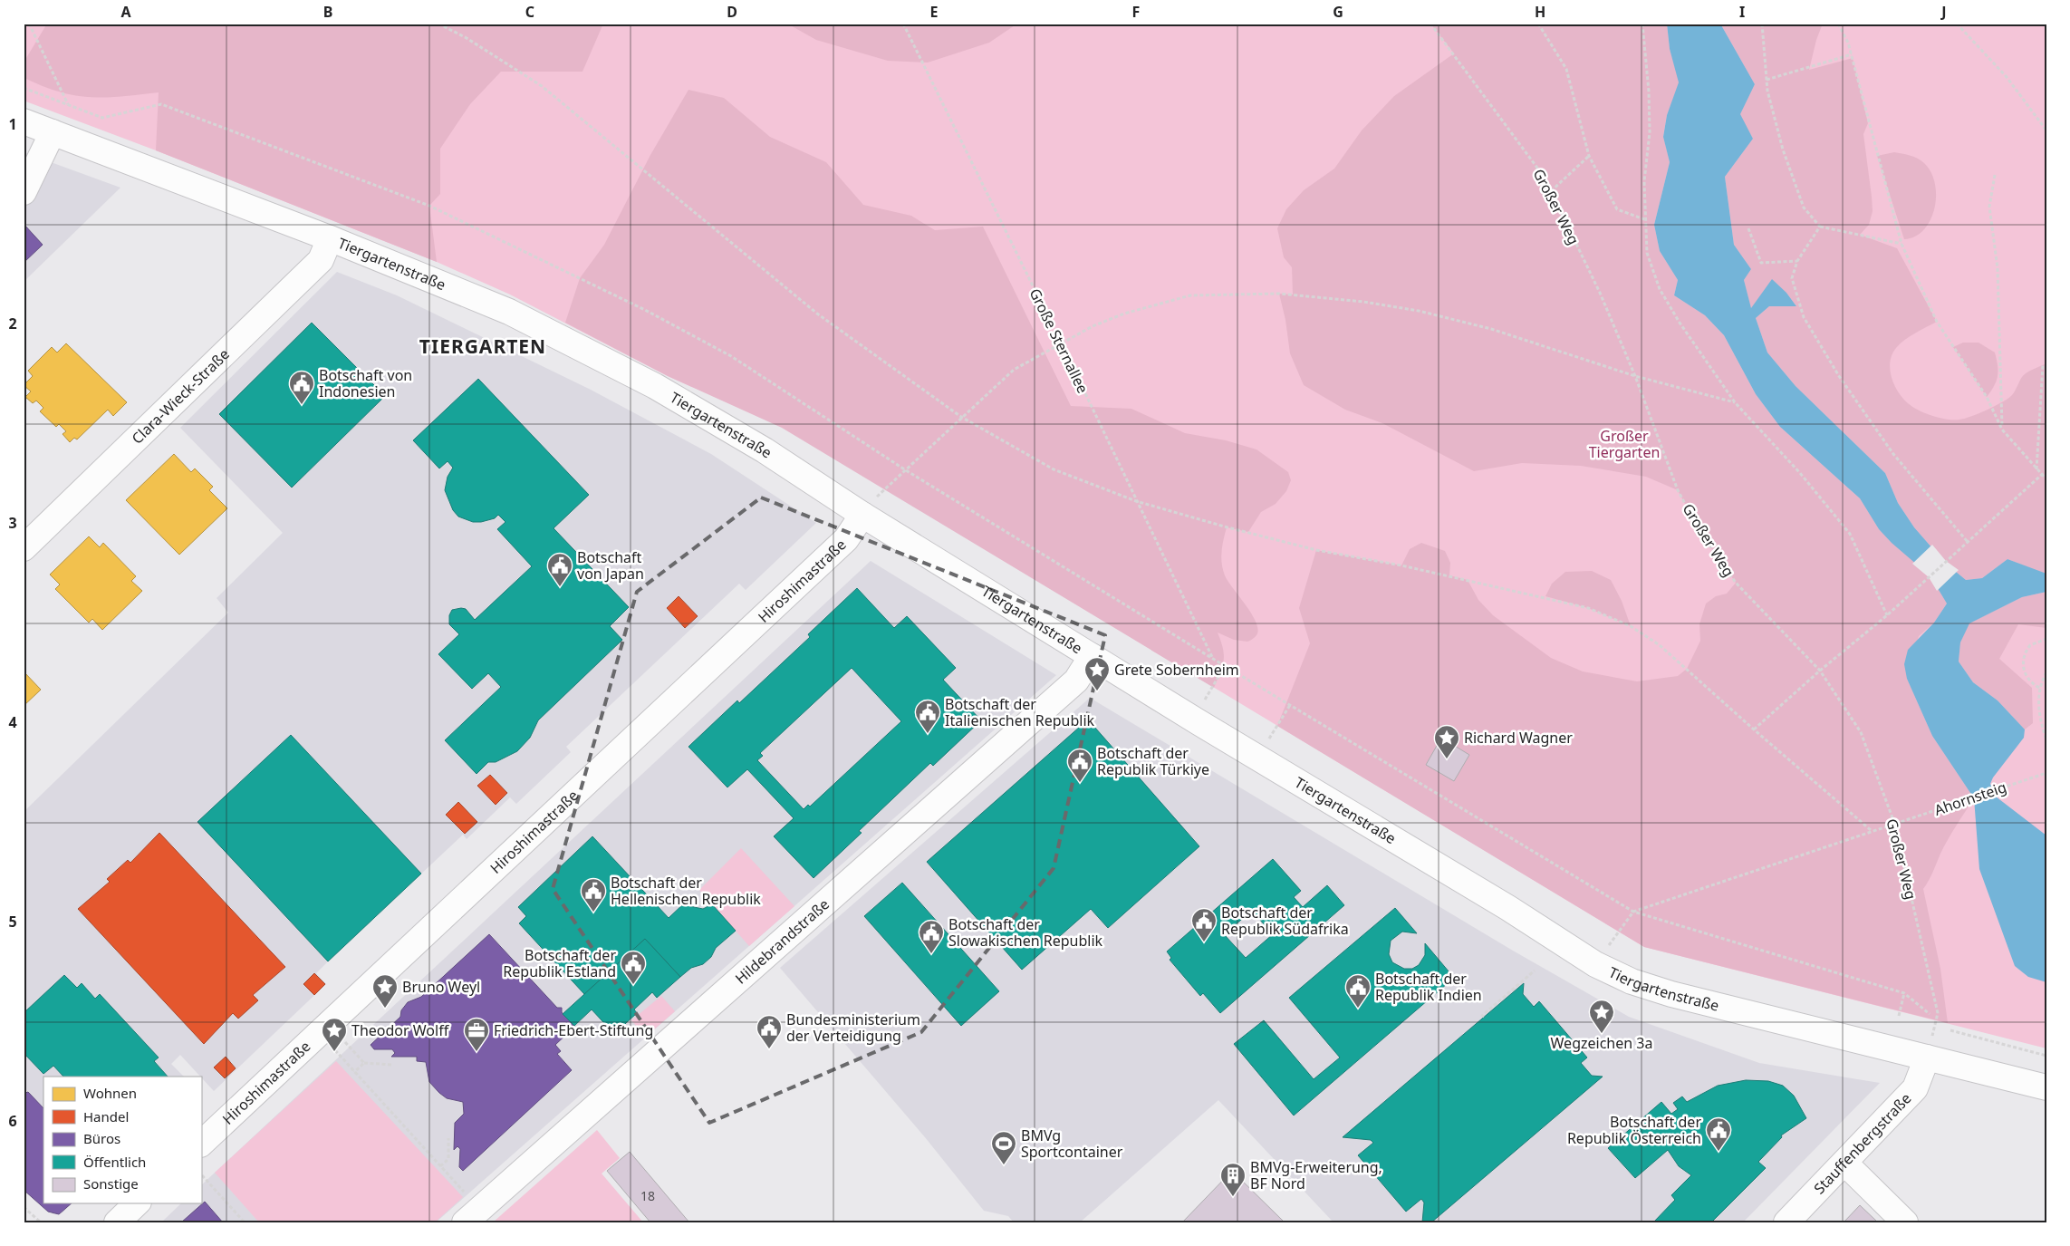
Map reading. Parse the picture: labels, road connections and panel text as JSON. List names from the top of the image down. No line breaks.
{"streets":{"street":["Tiergartenstraße","Clara-Wieck-Straße","Hiroshimastraße","Hildebrandstraße","Stauffenbergstraße"],"path":["Großer Weg","Große Sternallee","Ahornsteig"]},"crossings":[["Großer Weg","Tiergartenstraße"],["Großer Weg","Ahornsteig"],["Großer Weg","Stauffenbergstraße"],["Tiergartenstraße","Clara-Wieck-Straße"],["Tiergartenstraße","Hiroshimastraße"],["Tiergartenstraße","Hildebrandstraße"],["Tiergartenstraße","Stauffenbergstraße"]],"districts":["TIERGARTEN"],"parks":["Großer Tiergarten"],"places":{"public building":["Botschaft von Indonesien","Botschaft von Japan","Botschaft der Italienischen Republik","Botschaft der Republik Türkiye","Botschaft der Hellenischen Republik","Botschaft der Republik Südafrika","Botschaft der Slowakischen Republik","Botschaft der Republik Estland","Botschaft der Republik Indien","Bundesministerium der Verteidigung","Botschaft der Republik Österreich"],"place":["Grete Sobernheim","Richard Wagner","Bruno Weyl","Wegzeichen 3a","Theodor Wolff"],"office":["Friedrich-Ebert-Stiftung"],"sports":["BMVg Sportcontainer"],"building":["BMVg-Erweiterung, BF Nord"]},"house_numbers":["18"],"legend":["Wohnen","Handel","Büros","Öffentlich","Sonstige"],"grid":{"columns":["A","B","C","D","E","F","G","H","I","J"],"rows":["1","2","3","4","5","6"]}}
